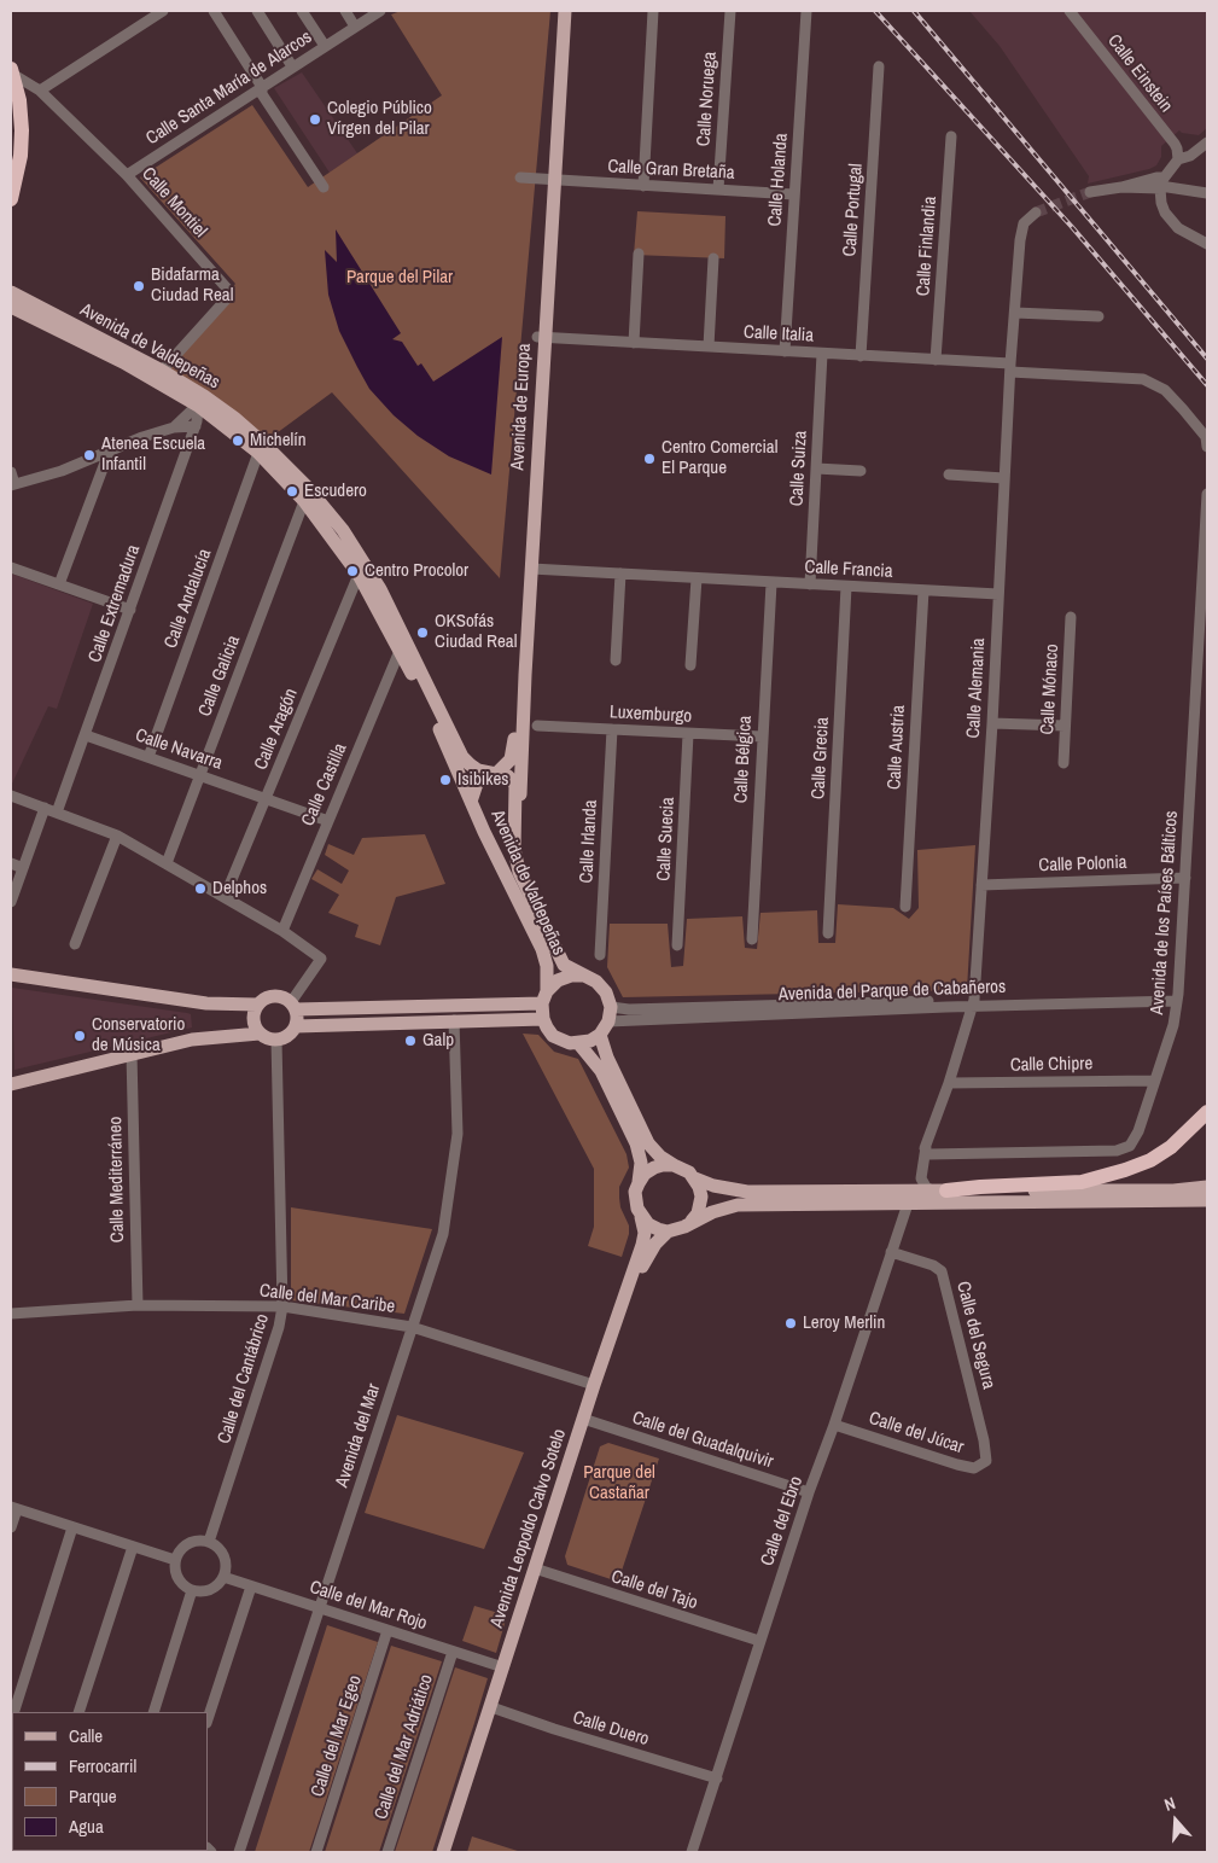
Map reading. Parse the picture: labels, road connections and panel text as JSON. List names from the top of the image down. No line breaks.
{"streets":{"main road":["Avenida de Valdepeñas","Avenida de Europa","Avenida Leopoldo Calvo Sotelo"],"street":["Calle Einstein","Calle Santa María de Alarcos","Calle Noruega","Calle Gran Bretaña","Calle Holanda","Calle Montiel","Calle Portugal","Calle Finlandia","Calle Italia","Calle Suiza","Calle Francia","Calle Andalucía","Calle Extremadura","Calle Galicia","Calle Alemania","Calle Mónaco","Luxemburgo","Calle Aragón","Calle Austria","Calle Navarra","Calle Grecia","Calle Bélgica","Calle Castilla","Calle Suecia","Calle Irlanda","Calle Polonia","Avenida de los Países Bálticos","Avenida del Parque de Cabañeros","Calle Chipre","Calle Mediterráneo","Calle del Mar Caribe","Calle del Segura","Calle del Cantábrico","Calle del Júcar","Avenida del Mar","Calle del Guadalquivir","Calle del Ebro","Calle del Tajo","Calle del Mar Rojo","Calle Duero","Calle del Mar Egeo","Calle del Mar Adriático"]},"crossings":[["Calle Santa María de Alarcos","Calle Montiel"],["Calle Noruega","Calle Gran Bretaña"],["Calle Gran Bretaña","Calle Holanda"],["Calle Gran Bretaña","Avenida de Europa"],["Calle Holanda","Calle Italia"],["Calle Montiel","Avenida de Valdepeñas"],["Calle Portugal","Calle Italia"],["Calle Finlandia","Calle Italia"],["Calle Italia","Avenida de Europa"],["Calle Italia","Calle Suiza"],["Calle Italia","Calle Alemania"],["Avenida de Valdepeñas","Avenida de Europa"],["Avenida de Valdepeñas","Calle Andalucía"],["Avenida de Valdepeñas","Calle Extremadura"],["Avenida de Valdepeñas","Calle Galicia"],["Avenida de Valdepeñas","Calle Aragón"],["Avenida de Valdepeñas","Calle Castilla"],["Avenida de Valdepeñas","Avenida del Parque de Cabañeros"],["Avenida de Europa","Calle Francia"],["Calle Suiza","Calle Francia"],["Calle Francia","Calle Alemania"],["Calle Francia","Calle Austria"],["Calle Francia","Calle Grecia"],["Calle Francia","Calle Bélgica"],["Calle Andalucía","Calle Navarra"],["Calle Extremadura","Calle Navarra"],["Calle Galicia","Calle Navarra"],["Calle Alemania","Calle Polonia"],["Calle Alemania","Avenida de los Países Bálticos"],["Calle Alemania","Avenida del Parque de Cabañeros"],["Calle Alemania","Calle Chipre"],["Luxemburgo","Calle Bélgica"],["Luxemburgo","Calle Suecia"],["Luxemburgo","Calle Irlanda"],["Calle Aragón","Calle Navarra"],["Calle Navarra","Calle Castilla"],["Calle Polonia","Avenida de los Países Bálticos"],["Avenida de los Países Bálticos","Avenida del Parque de Cabañeros"],["Avenida de los Países Bálticos","Calle Chipre"],["Calle Mediterráneo","Calle del Mar Caribe"],["Calle del Mar Caribe","Calle del Cantábrico"],["Calle del Mar Caribe","Avenida del Mar"],["Calle del Mar Caribe","Avenida Leopoldo Calvo Sotelo"],["Calle del Segura","Calle del Júcar"],["Calle del Segura","Calle del Ebro"],["Calle del Cantábrico","Calle del Mar Rojo"],["Calle del Júcar","Calle del Ebro"],["Avenida del Mar","Calle del Mar Rojo"],["Calle del Guadalquivir","Calle del Ebro"],["Calle del Guadalquivir","Avenida Leopoldo Calvo Sotelo"],["Calle del Ebro","Calle del Tajo"],["Calle del Ebro","Calle Duero"],["Avenida Leopoldo Calvo Sotelo","Calle del Tajo"],["Avenida Leopoldo Calvo Sotelo","Calle del Mar Rojo"],["Avenida Leopoldo Calvo Sotelo","Calle Duero"],["Calle del Mar Rojo","Calle del Mar Egeo"],["Calle del Mar Rojo","Calle del Mar Adriático"]],"parks":["Parque del Pilar","Parque del Castañar"],"places":["Colegio Público Vírgen del Pilar","Bidafarma Ciudad Real","Michelín","Atenea Escuela Infantil","Centro Comercial El Parque","Escudero","Centro Procolor","OKSofás Ciudad Real","Isibikes","Delphos","Conservatorio de Música","Galp","Leroy Merlin"],"legend":["Calle","Ferrocarril","Parque","Agua"],"north":"top"}
